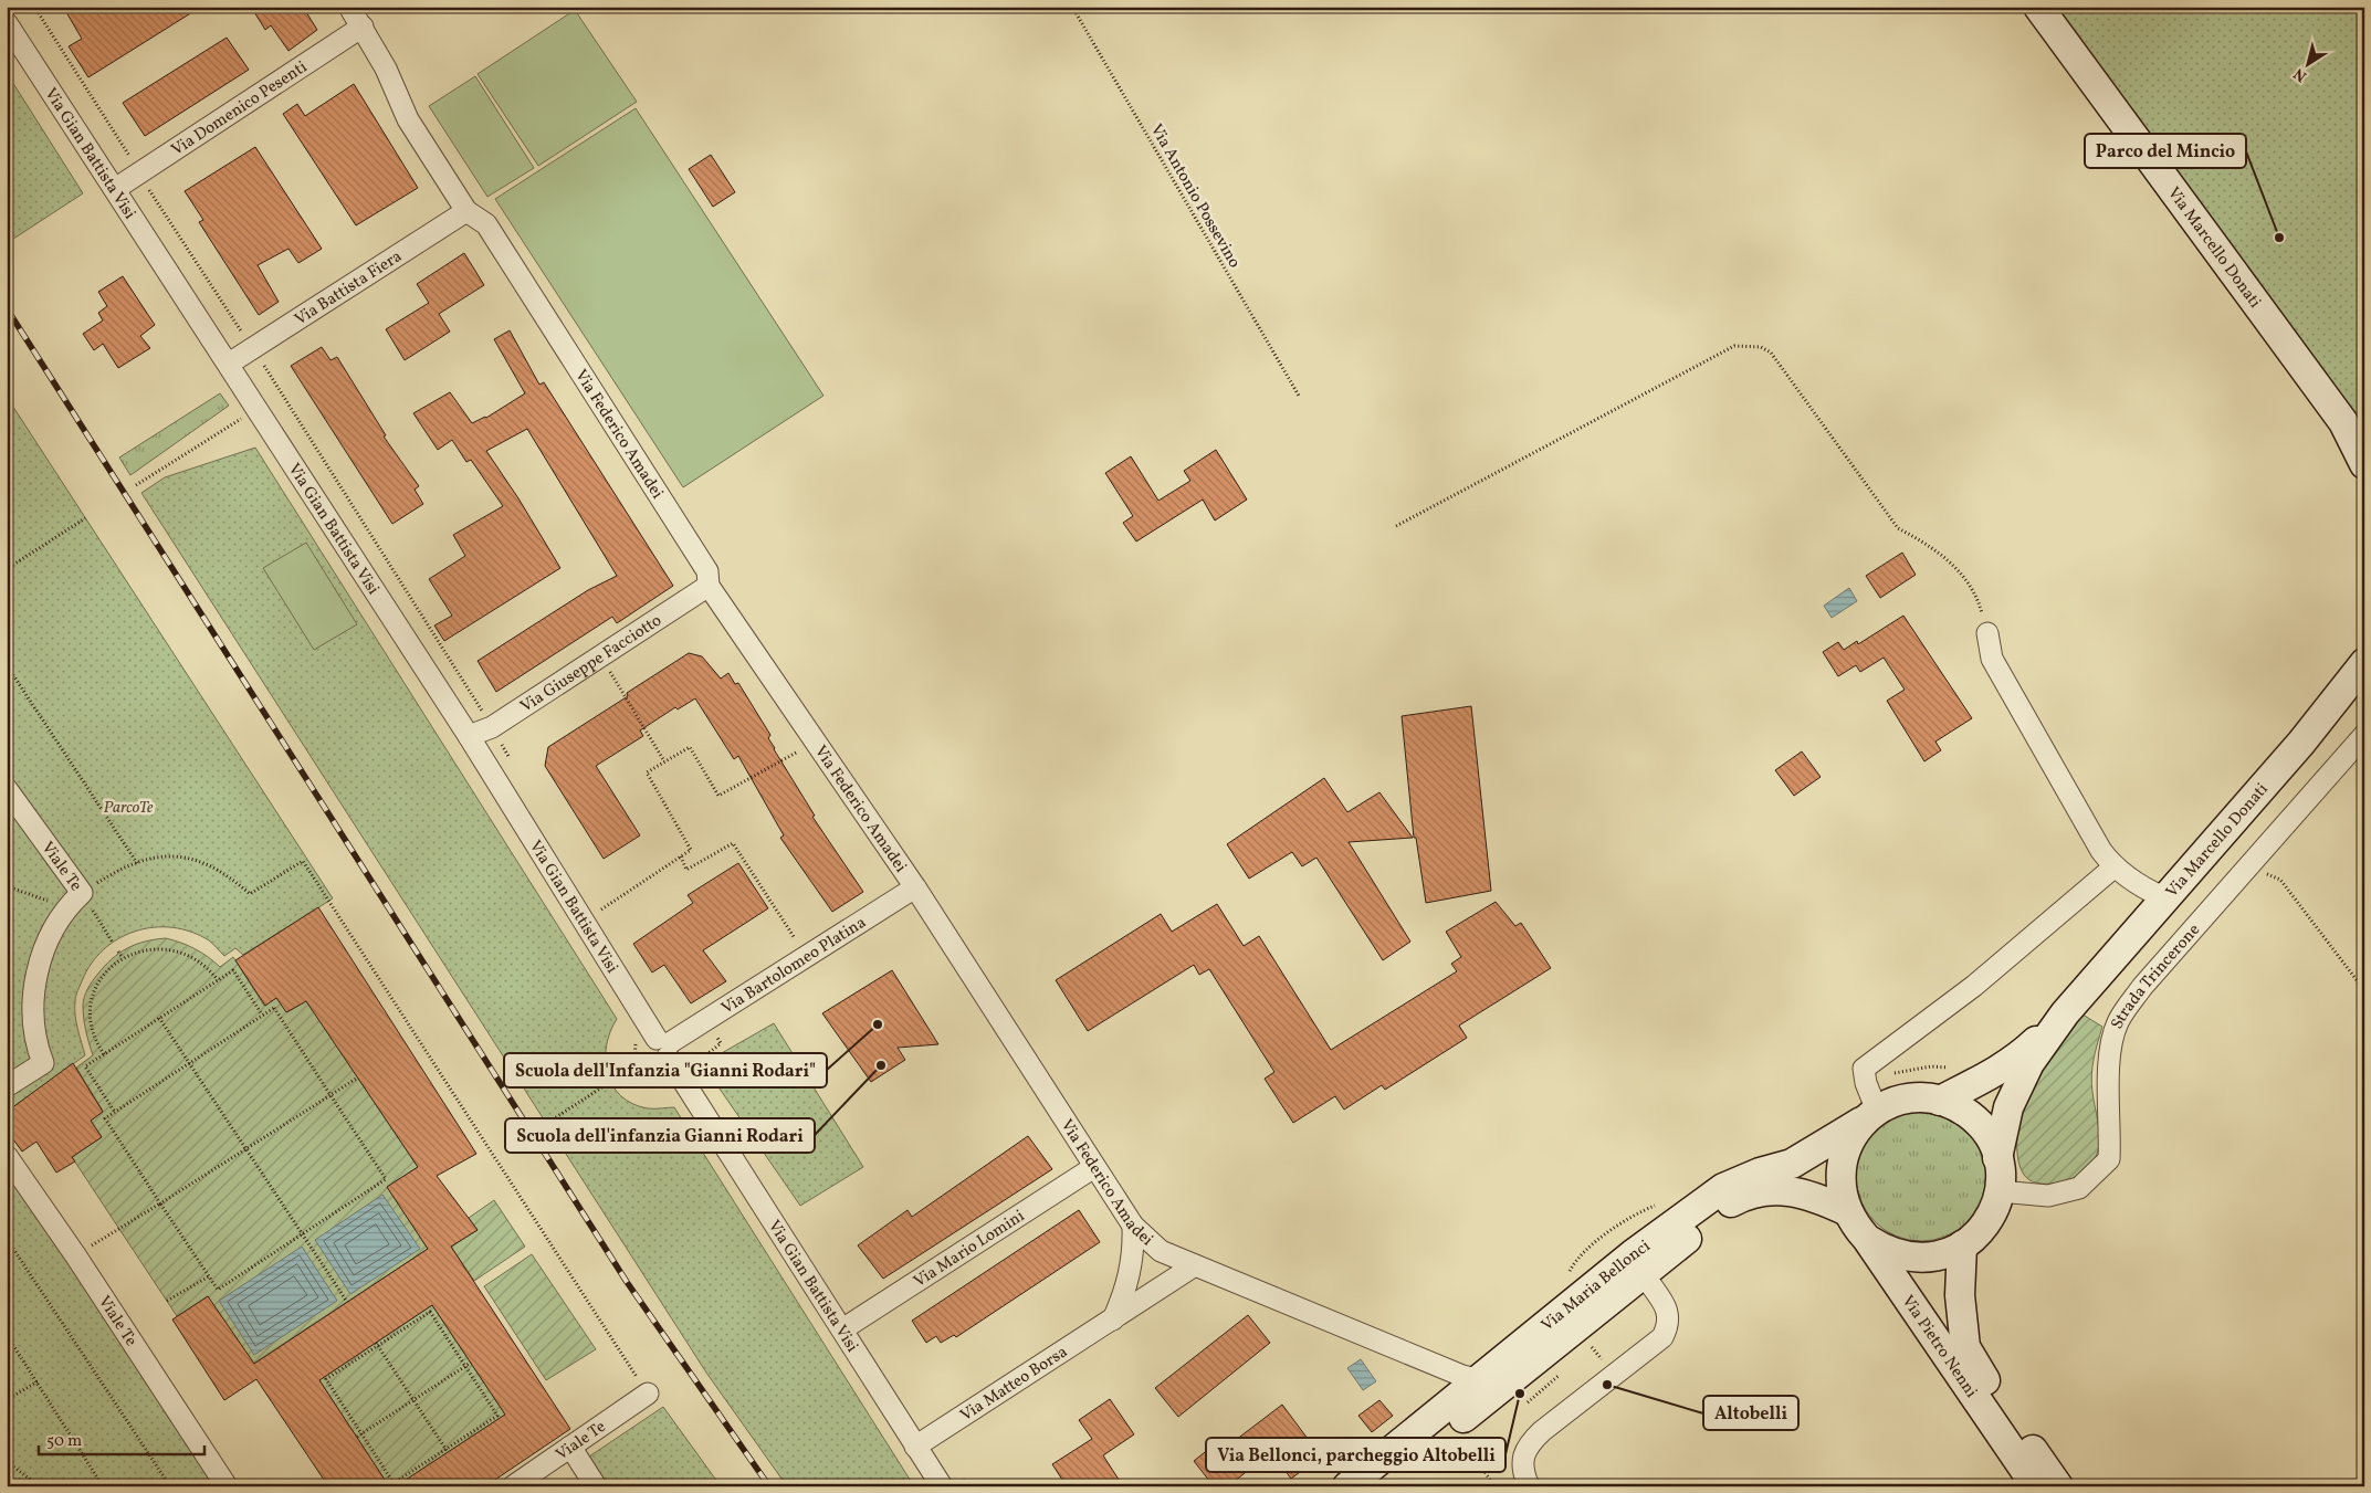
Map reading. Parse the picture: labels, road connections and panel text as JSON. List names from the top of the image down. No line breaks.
{"streets":{"street":["Via Domenico Pesenti","Via Gian Battista Visi","Via Marcello Donati","Via Battista Fiera","Via Federico Amadei","Via Giuseppe Facciotto","Viale Te","Via Bartolomeo Platina","Strada Trincerone","Via Mario Lomini","Via Maria Bellonci","Via Pietro Nenni","Via Matteo Borsa"],"path":["Via Antonio Possevino"]},"crossings":[["Via Domenico Pesenti","Via Gian Battista Visi"],["Via Domenico Pesenti","Via Federico Amadei"],["Via Gian Battista Visi","Via Battista Fiera"],["Via Gian Battista Visi","Via Giuseppe Facciotto"],["Via Gian Battista Visi","Via Bartolomeo Platina"],["Via Gian Battista Visi","Via Mario Lomini"],["Via Gian Battista Visi","Via Matteo Borsa"],["Via Marcello Donati","Strada Trincerone"],["Via Marcello Donati","Via Maria Bellonci"],["Via Marcello Donati","Via Pietro Nenni"],["Via Battista Fiera","Via Federico Amadei"],["Via Federico Amadei","Via Giuseppe Facciotto"],["Via Federico Amadei","Via Bartolomeo Platina"],["Via Federico Amadei","Via Mario Lomini"],["Via Federico Amadei","Via Maria Bellonci"],["Via Federico Amadei","Via Matteo Borsa"],["Strada Trincerone","Via Maria Bellonci"],["Strada Trincerone","Via Pietro Nenni"],["Via Maria Bellonci","Via Pietro Nenni"]],"parks":["ParcoTe"],"places":["Parco del Mincio","Scuola dell'Infanzia \"Gianni Rodari\"","Scuola dell'infanzia Gianni Rodari","Altobelli","Via Bellonci, parcheggio Altobelli"],"scale_bar":"50 m","north":"bottom left"}
